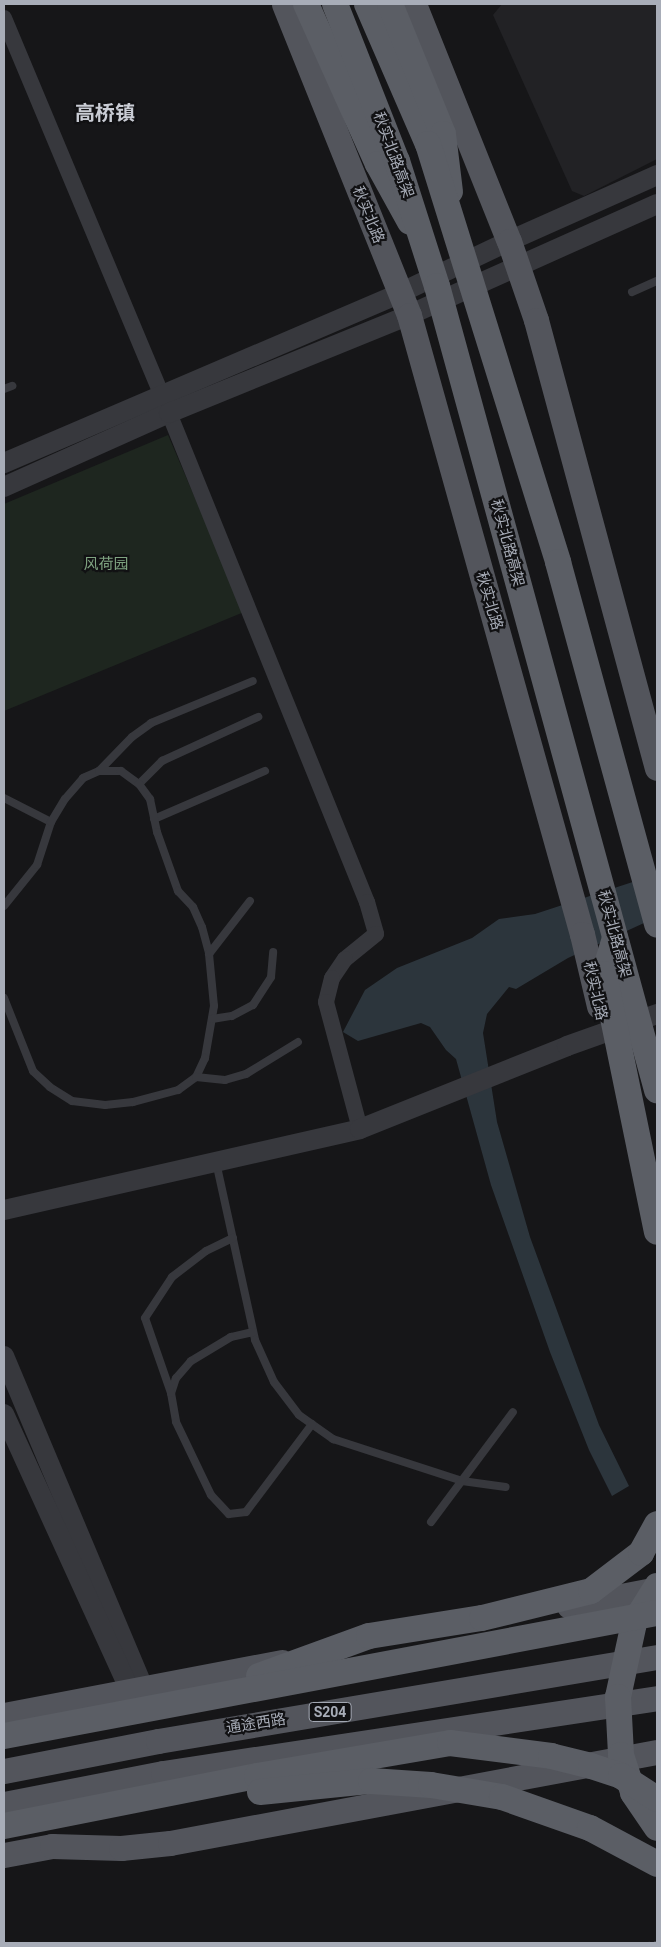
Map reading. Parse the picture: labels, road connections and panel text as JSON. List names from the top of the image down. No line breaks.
{"streets":{"highway":["秋实北路高架"],"main road":["秋实北路","S204","通途西路"]},"districts":["高桥镇"],"parks":["风荷园"]}
